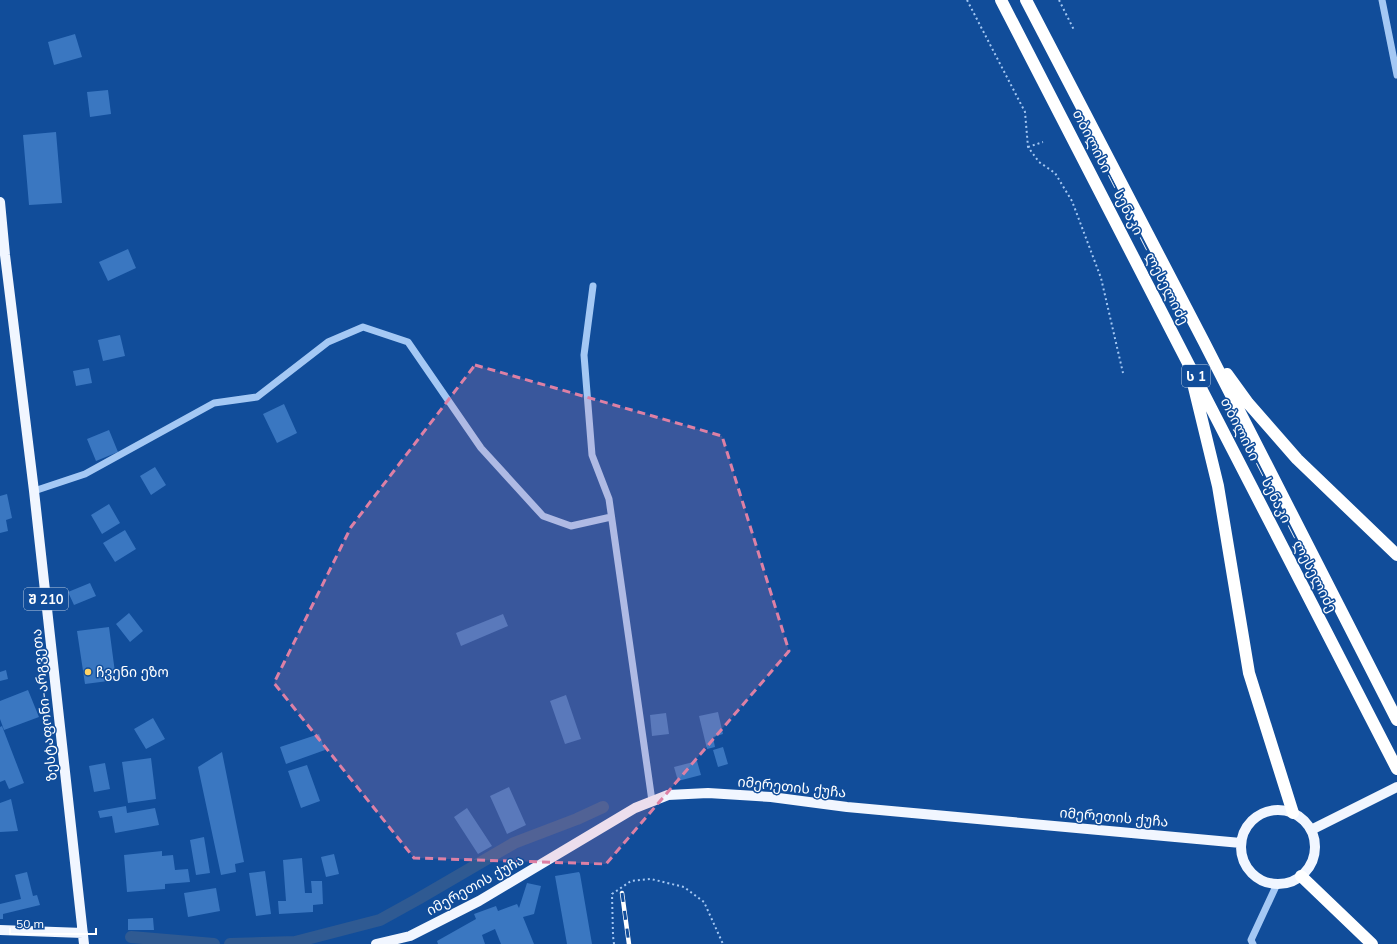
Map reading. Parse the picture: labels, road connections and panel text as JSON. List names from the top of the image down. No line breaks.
{"streets":{"highway":["თბილისი — სენაკი — ლესელიძე","ს 1"],"main road":["შ 210","ზესტაფონი-არგვეთა","იმერეთის ქუჩა"]},"places":["ჩვენი ეზო"],"scale_bar":"50 m"}
